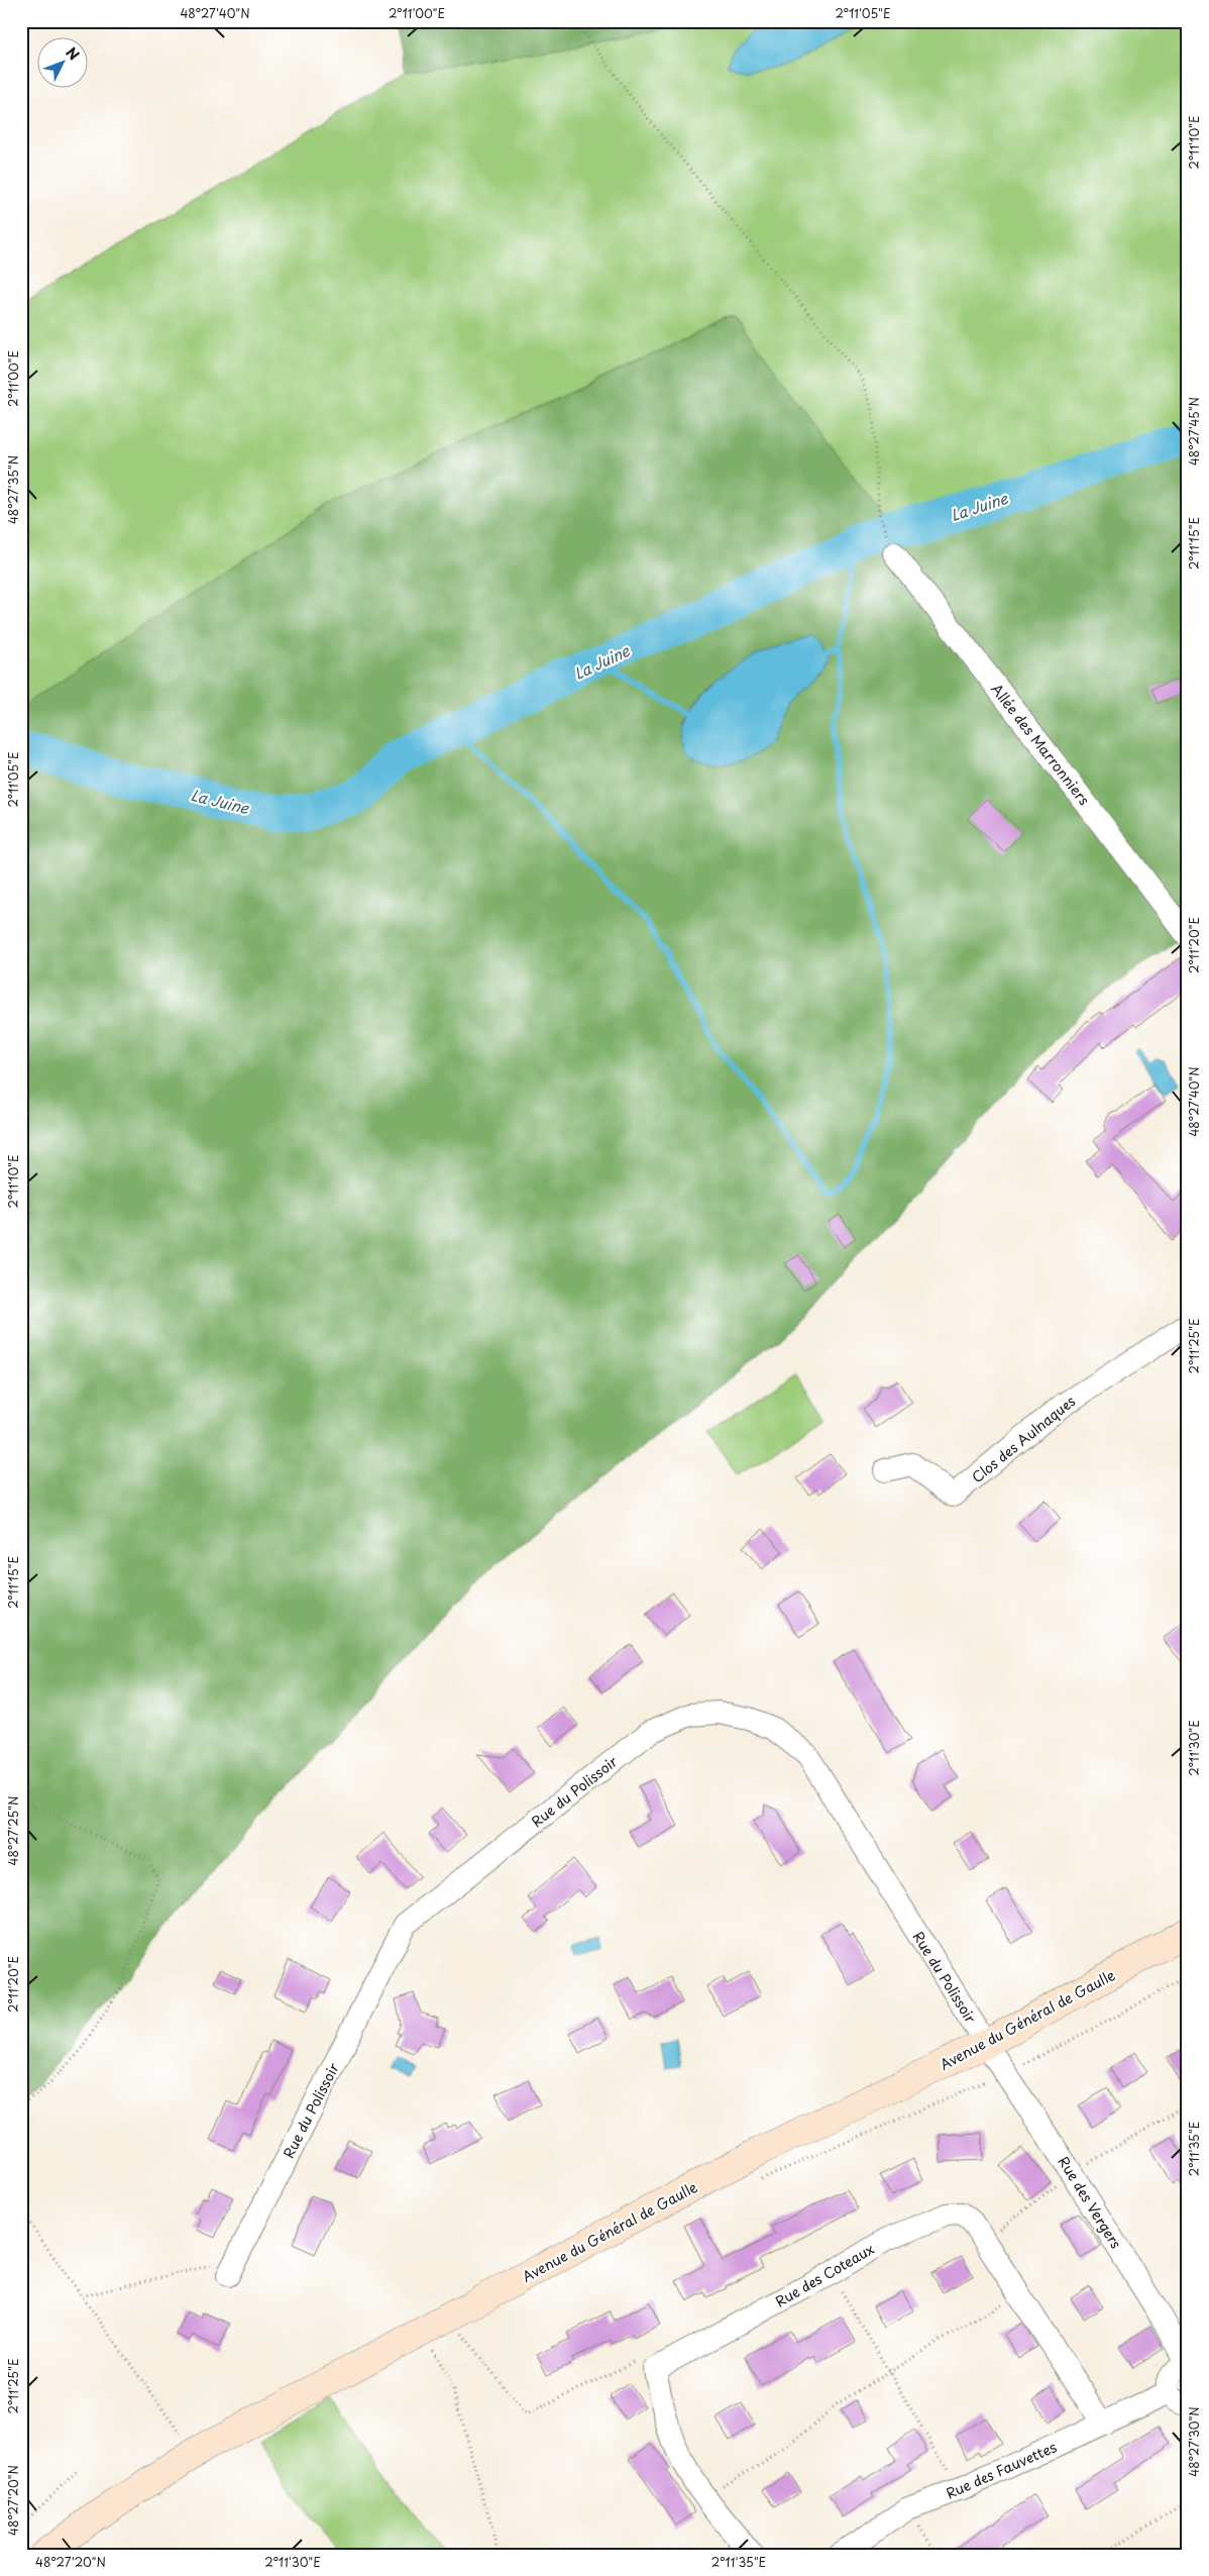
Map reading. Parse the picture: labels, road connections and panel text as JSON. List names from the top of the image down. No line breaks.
{"streets":{"main road":["Avenue du Général de Gaulle"],"street":["Allée des Marronniers","Clos des Aulnaques","Rue du Polissoir","Rue des Vergers","Rue des Coteaux","Rue des Fauvettes"]},"crossings":[["Rue du Polissoir","Avenue du Général de Gaulle"],["Rue du Polissoir","Rue des Vergers"],["Avenue du Général de Gaulle","Rue des Vergers"],["Rue des Coteaux","Rue des Fauvettes"]],"water":["La Juine"],"north":"top right","coordinates":["48°27'40\"N","2°11'00\"E","2°11'05\"E","2°11'10\"E","48°27'45\"N","48°27'35\"N","2°11'15\"E","2°11'20\"E","2°11'25\"E","2°11'30\"E","48°27'25\"N","2°11'35\"E","48°27'30\"N","48°27'20\"N"]}
